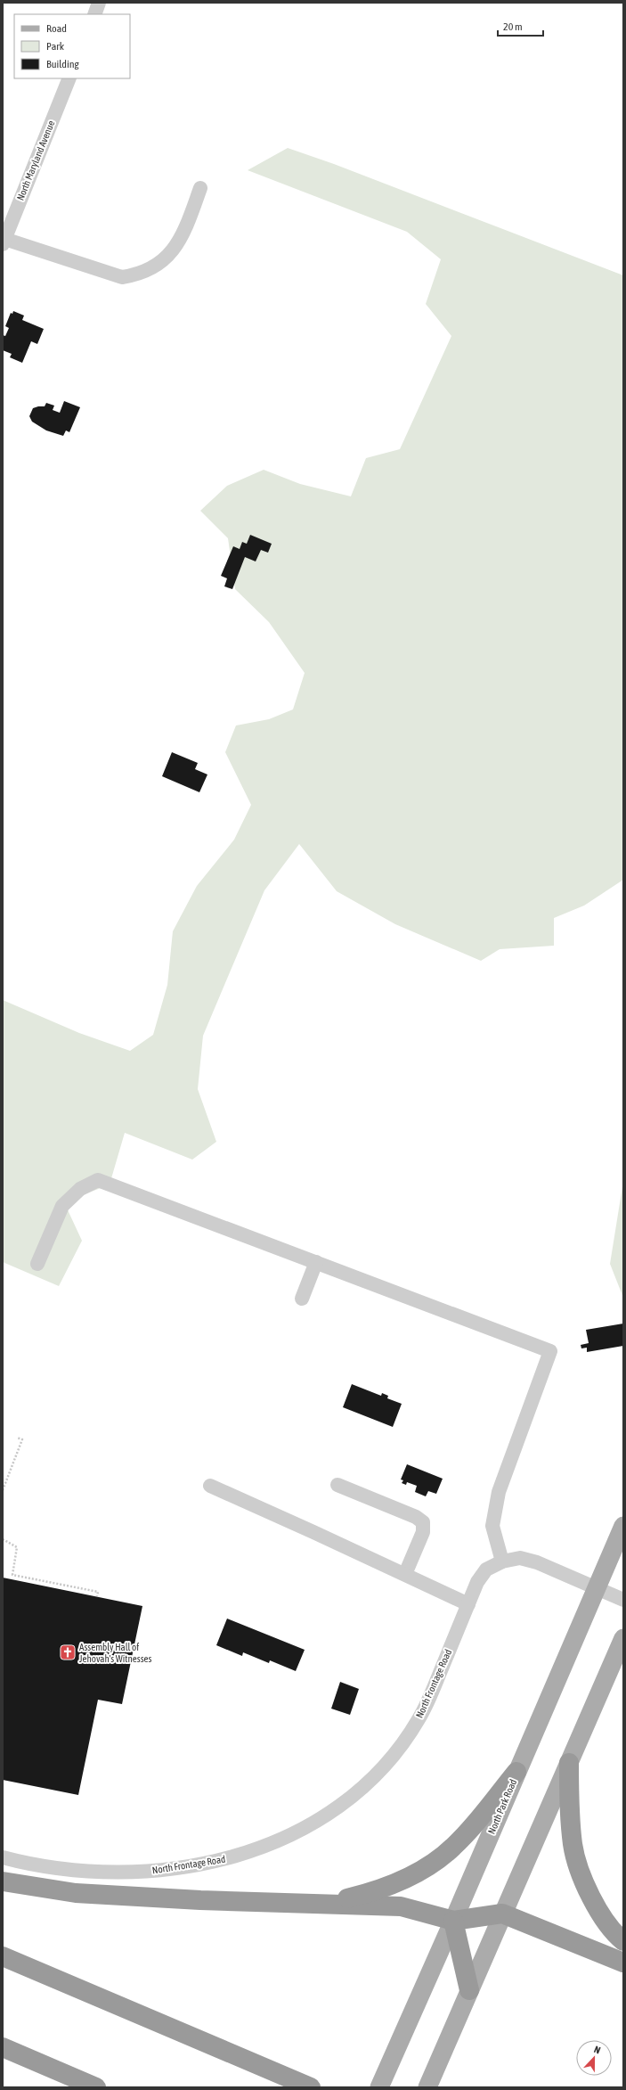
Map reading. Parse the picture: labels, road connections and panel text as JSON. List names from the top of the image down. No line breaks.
{"streets":{"main road":["North Park Road"],"street":["North Maryland Avenue","North Frontage Road"]},"crossings":[["North Frontage Road","North Park Road"]],"places":{"church":["Assembly Hall of Jehovah's Witnesses"]},"legend":["Road","Park","Building"],"scale_bar":"20 m","north":"top"}
